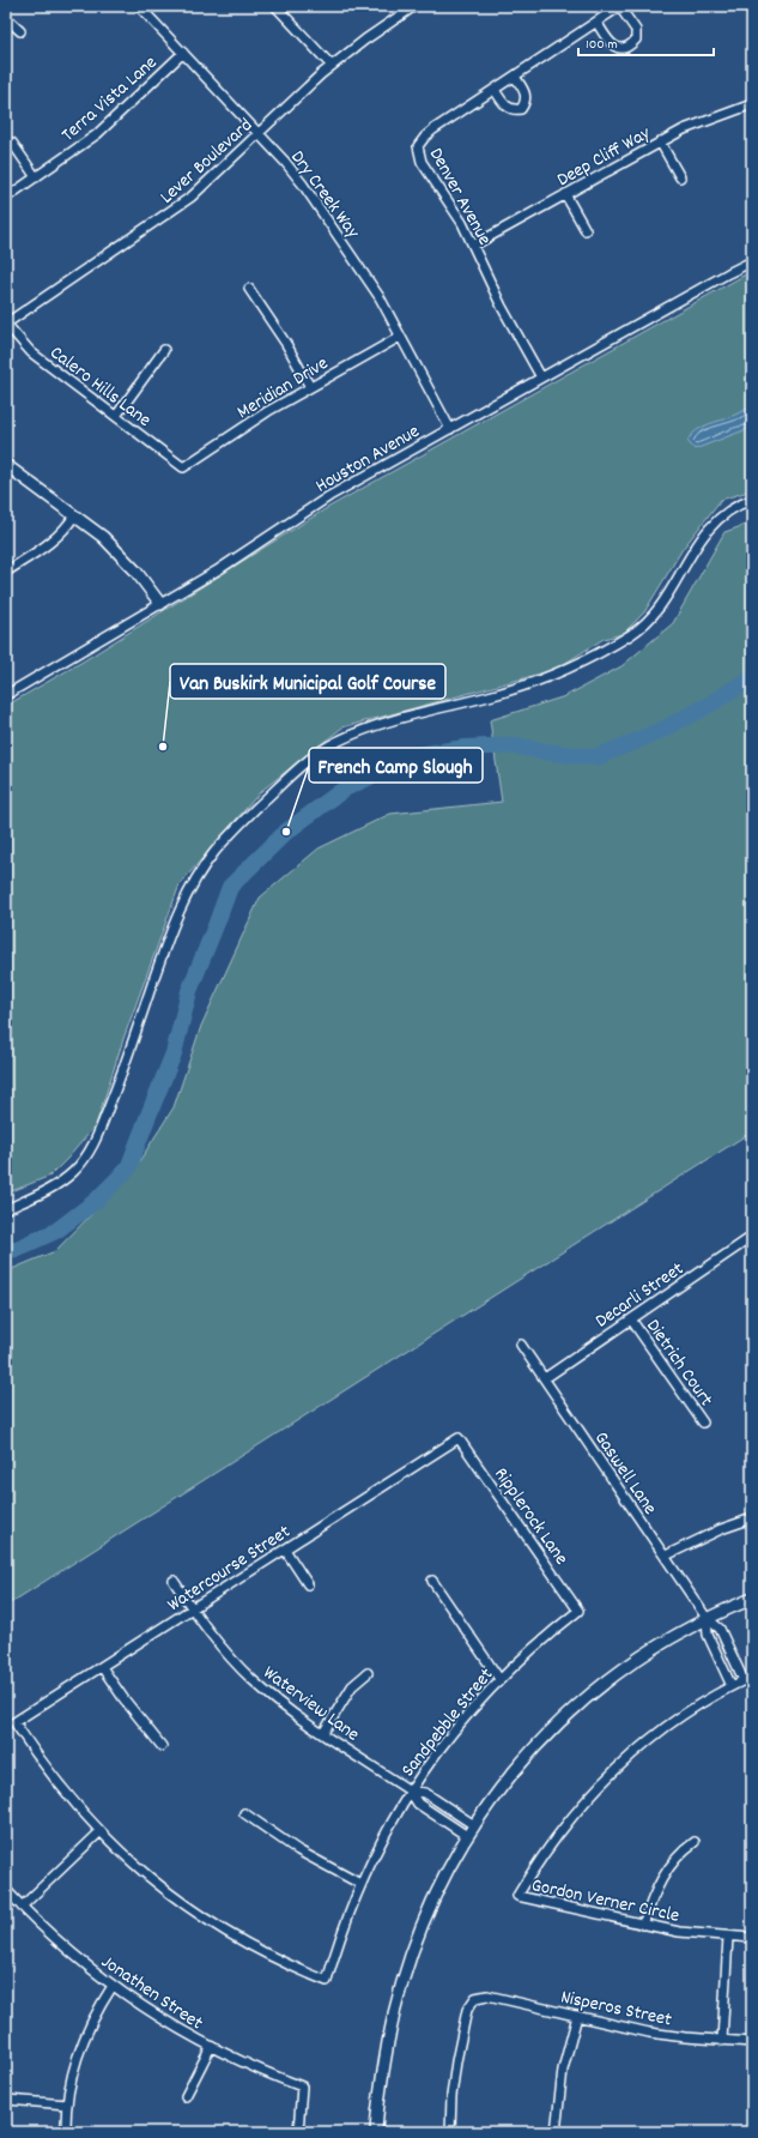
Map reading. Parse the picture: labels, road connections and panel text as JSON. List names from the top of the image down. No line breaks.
{"streets":{"street":["Terra Vista Lane","Deep Cliff Way","Lever Boulevard","Dry Creek Way","Denver Avenue","Calero Hills Lane","Meridian Drive","Houston Avenue","Decarli Street","Dietrich Court","Gaswell Lane","Ripplerock Lane","Watercourse Street","Waterview Lane","Sandpebble Street","Gordon Verner Circle","Jonathen Street","Nisperos Street"]},"crossings":[["Terra Vista Lane","Dry Creek Way"],["Deep Cliff Way","Denver Avenue"],["Lever Boulevard","Dry Creek Way"],["Lever Boulevard","Calero Hills Lane"],["Dry Creek Way","Meridian Drive"],["Dry Creek Way","Houston Avenue"],["Denver Avenue","Houston Avenue"],["Calero Hills Lane","Meridian Drive"],["Decarli Street","Dietrich Court"],["Decarli Street","Gaswell Lane"],["Gaswell Lane","Gordon Verner Circle"],["Ripplerock Lane","Watercourse Street"],["Ripplerock Lane","Sandpebble Street"],["Watercourse Street","Waterview Lane"],["Watercourse Street","Sandpebble Street"],["Waterview Lane","Sandpebble Street"]],"places":["Van Buskirk Municipal Golf Course","French Camp Slough"],"scale_bar":"100 m"}
